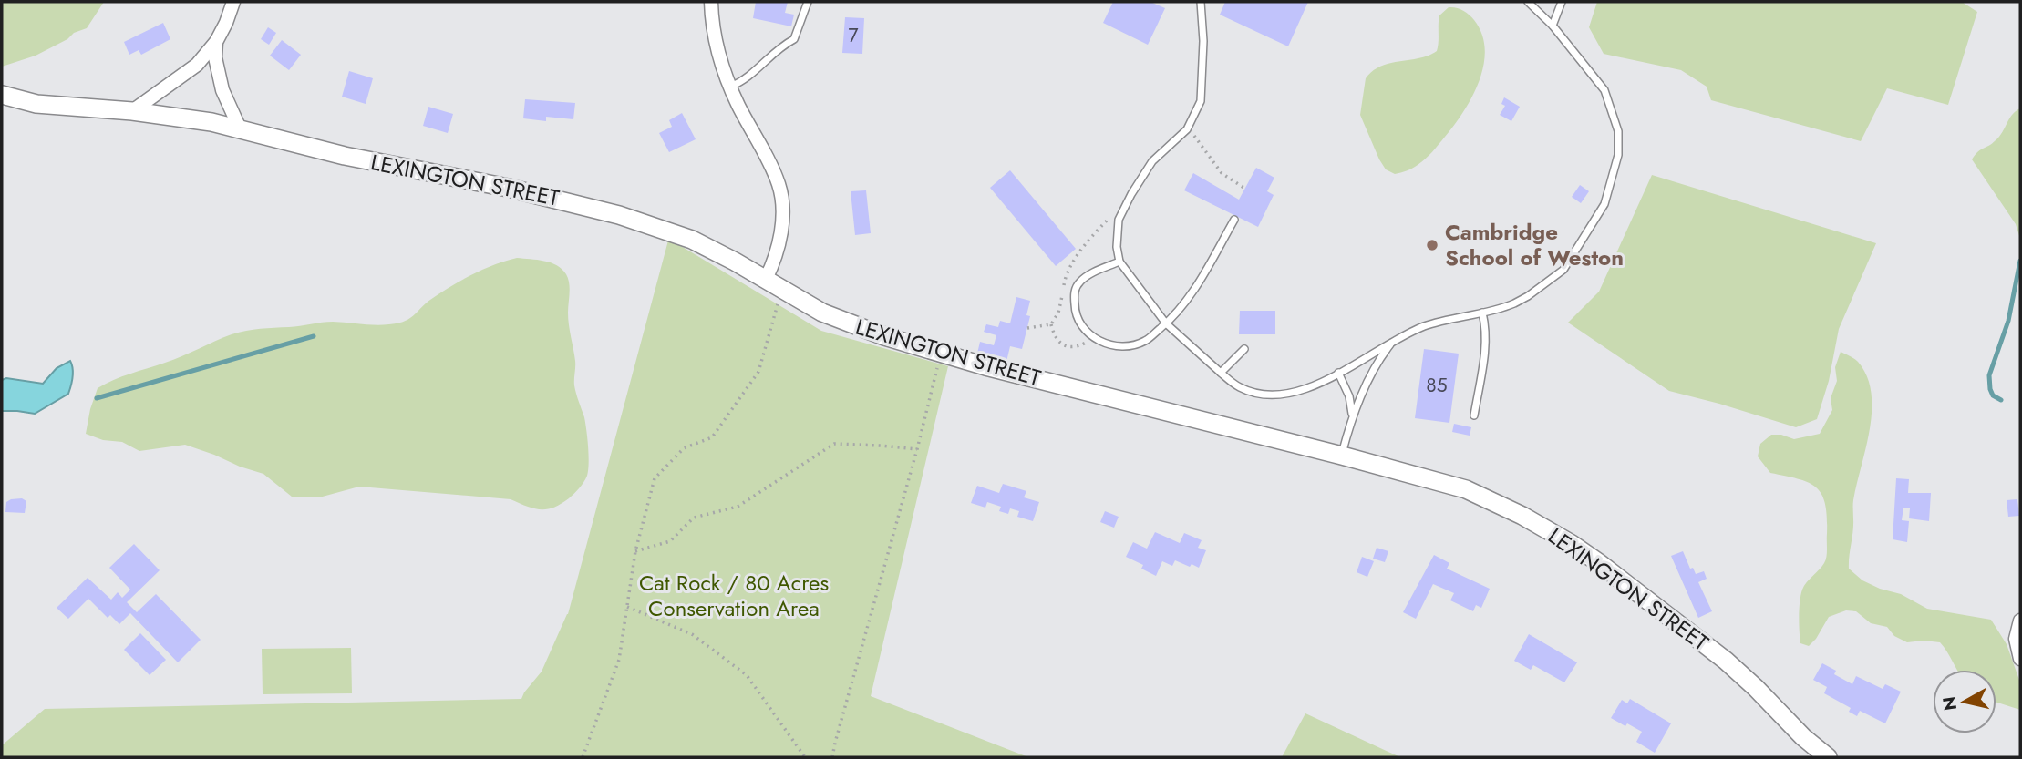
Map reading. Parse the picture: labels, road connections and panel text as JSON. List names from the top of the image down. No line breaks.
{"streets":{"street":["LEXINGTON STREET"]},"parks":["Cat Rock / 80 Acres Conservation Area"],"places":["Cambridge School of Weston"],"house_numbers":["7","85"],"north":"left"}
